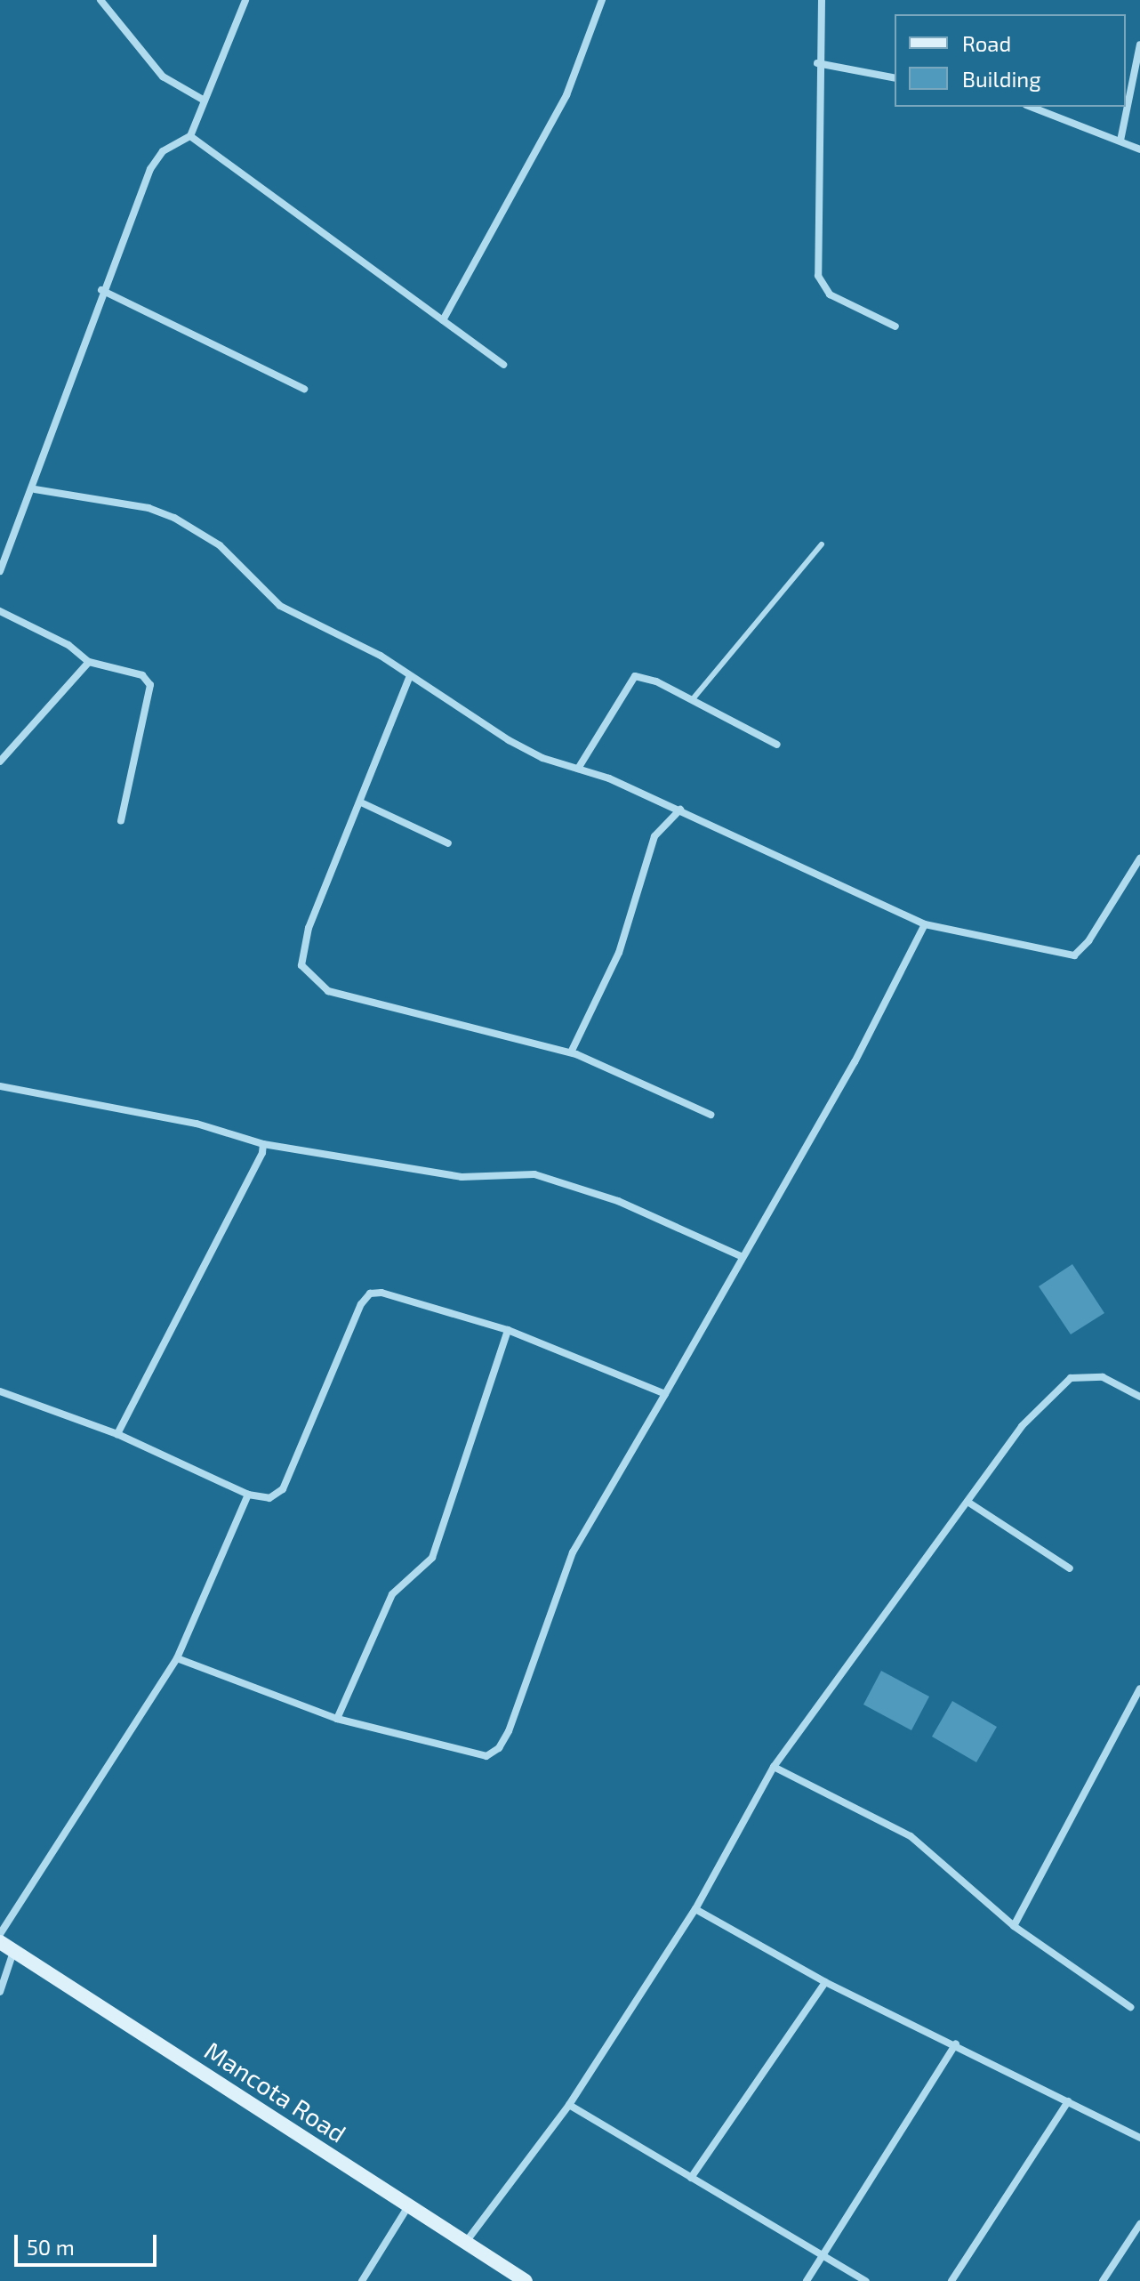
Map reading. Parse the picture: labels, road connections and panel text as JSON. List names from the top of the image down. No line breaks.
{"streets":{"main road":["Mancota Road"]},"legend":["Road","Building"],"scale_bar":"50 m"}
